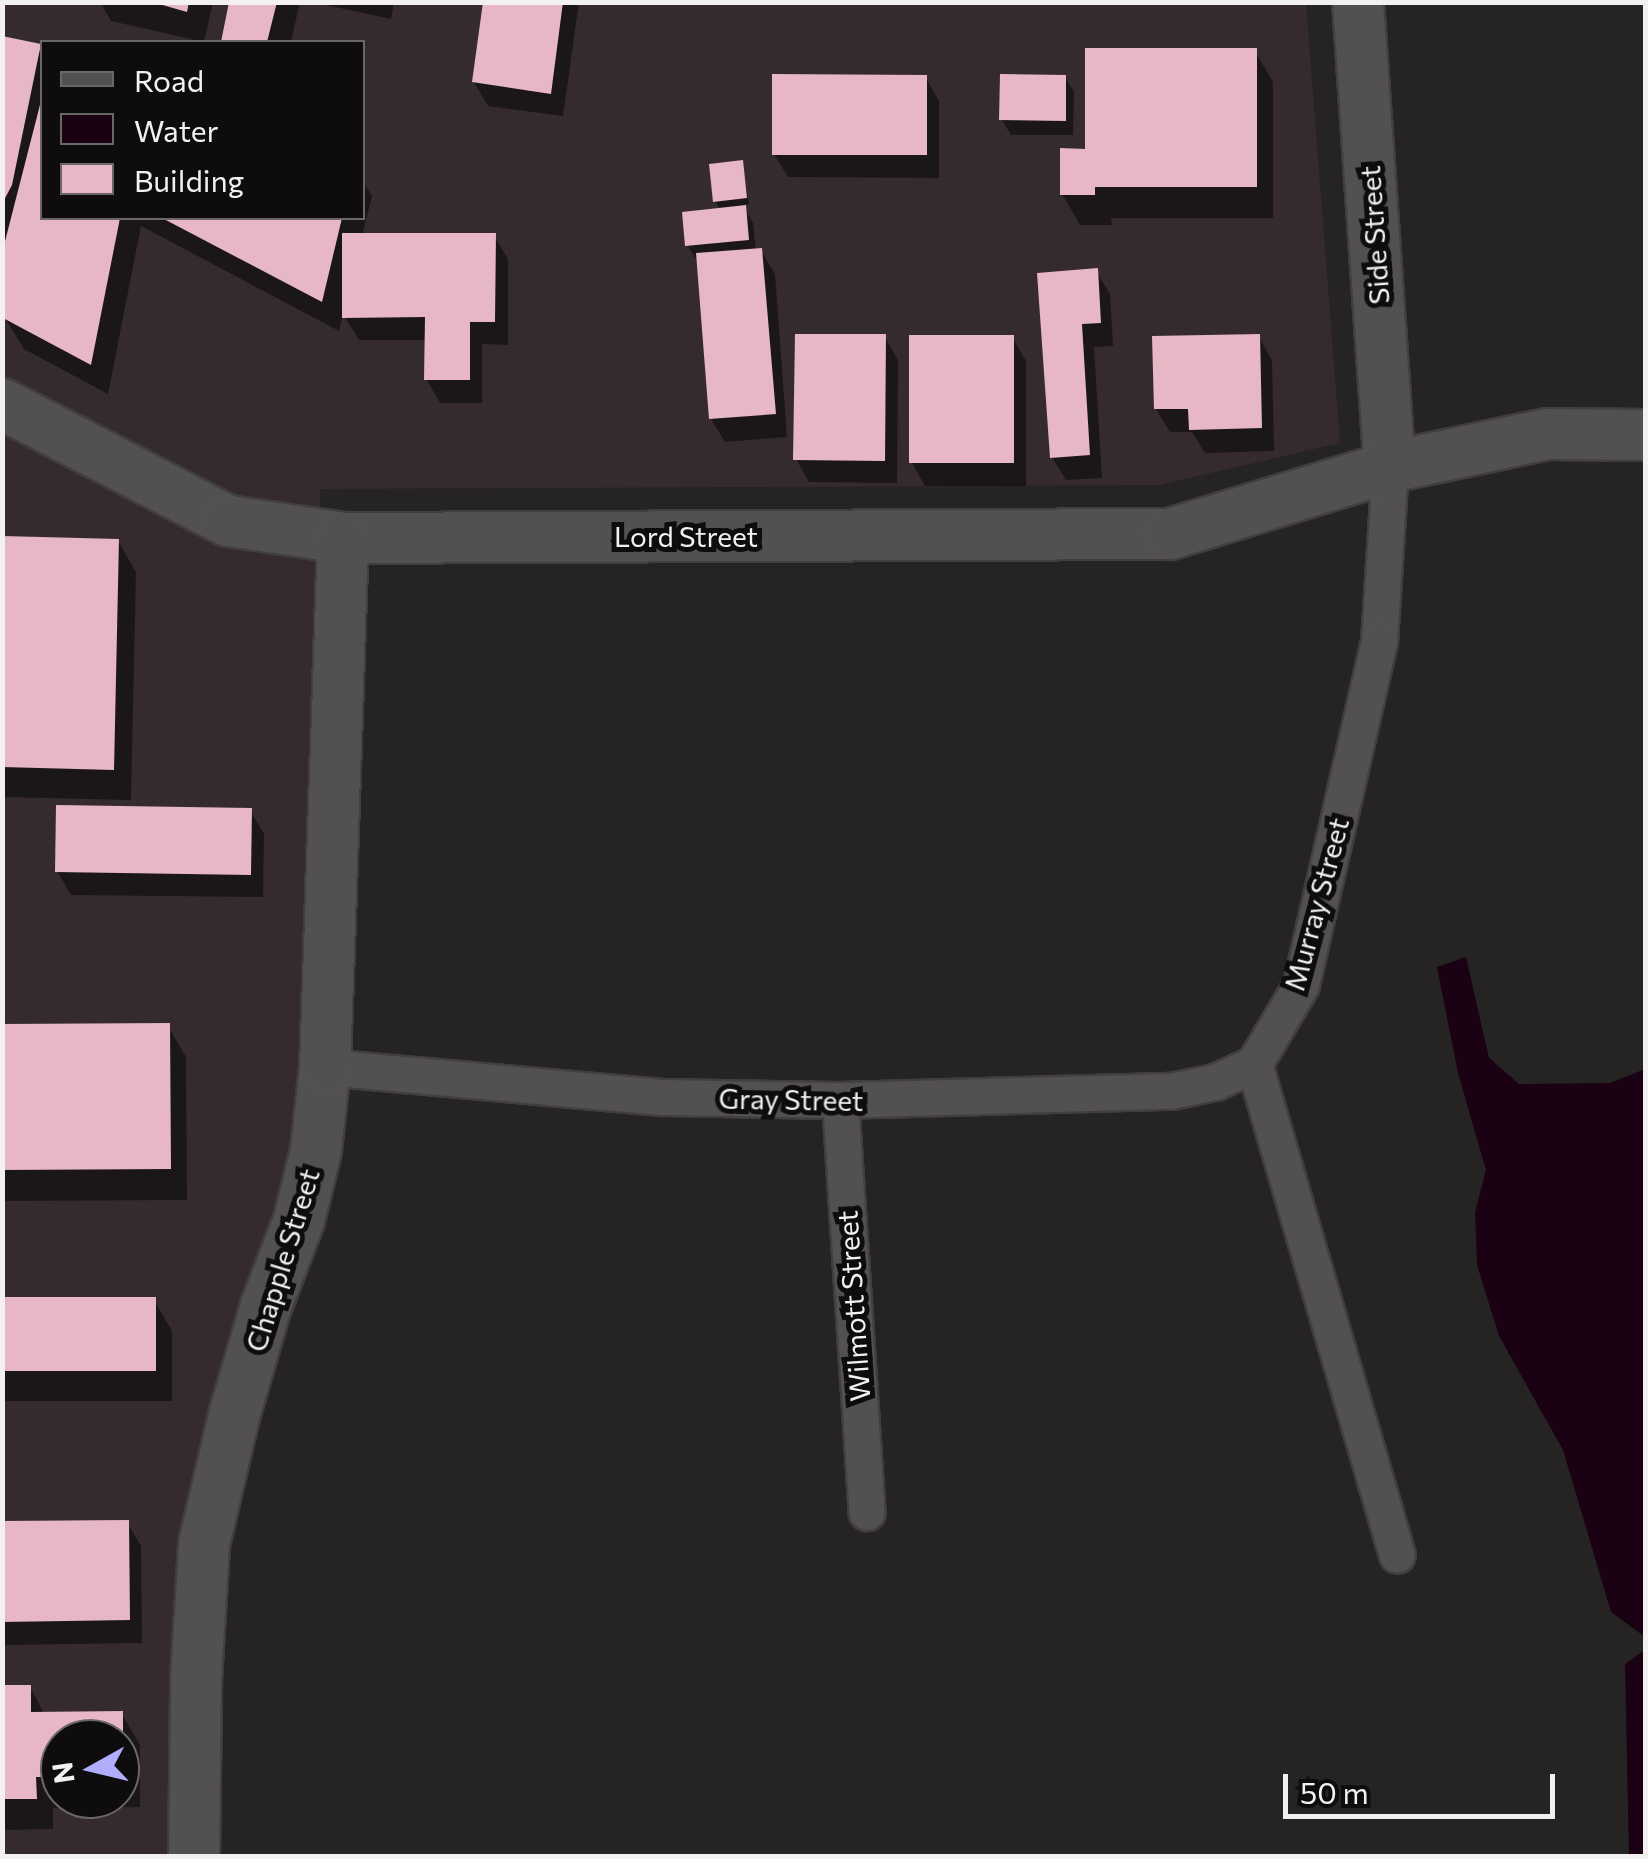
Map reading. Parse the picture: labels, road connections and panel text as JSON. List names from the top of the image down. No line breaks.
{"streets":{"street":["Side Street","Lord Street","Murray Street","Gray Street","Chapple Street","Wilmott Street"]},"crossings":[["Side Street","Lord Street"],["Side Street","Murray Street"],["Lord Street","Murray Street"],["Lord Street","Chapple Street"],["Murray Street","Gray Street"],["Gray Street","Chapple Street"],["Gray Street","Wilmott Street"]],"legend":["Road","Water","Building"],"scale_bar":"50 m","north":"left"}
